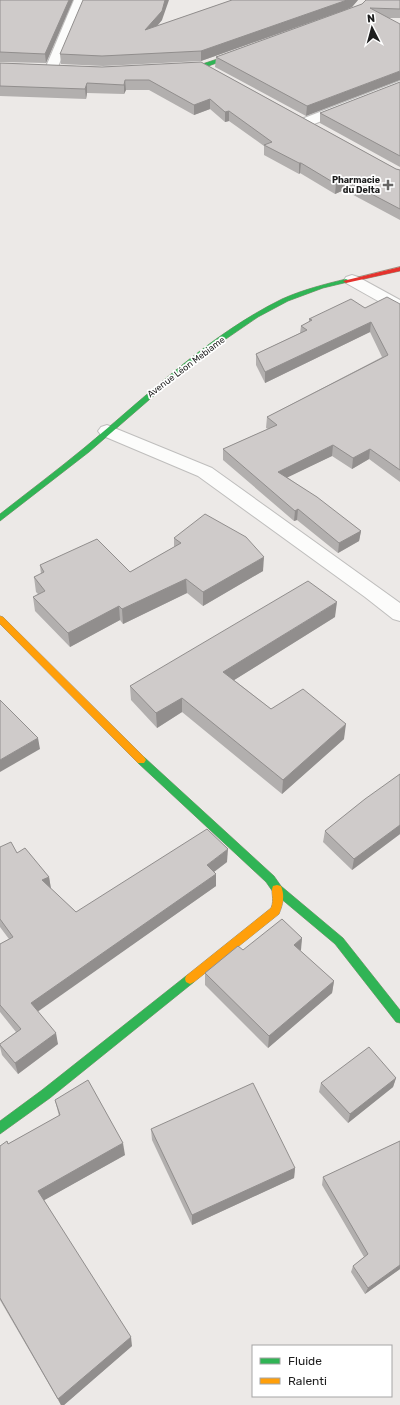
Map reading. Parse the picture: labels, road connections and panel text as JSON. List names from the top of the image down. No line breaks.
{"streets":{"street":["Avenue Léon Mebiame"]},"places":{"health":["Pharmacie du Delta"]},"legend":["Fluide","Ralenti"],"north":"top"}
